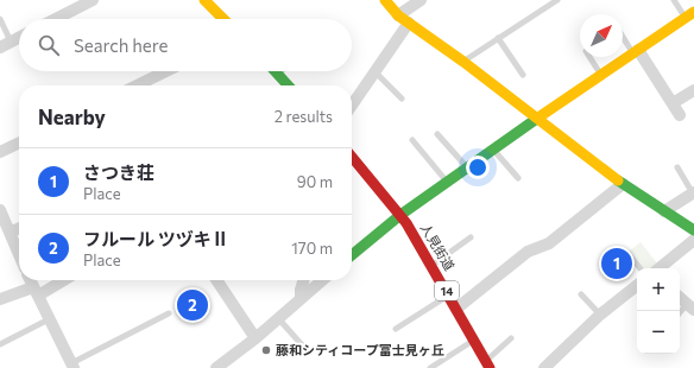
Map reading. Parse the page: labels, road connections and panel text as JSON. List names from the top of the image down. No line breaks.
{"streets":{"street":["人見街道","14"]},"places":["藤和シティコープ富士見ヶ丘"],"north":"top right","page":{"search":"Search here","heading":["Nearby","2 results"],"list":[{"mark":"1","name":"さつき荘","note":"Place","value":"90 m"},{"mark":"2","name":"フルール ツヅキⅡ","note":"Place","value":"170 m"}],"pins":["1","2"],"map_buttons":["+","−"]}}
